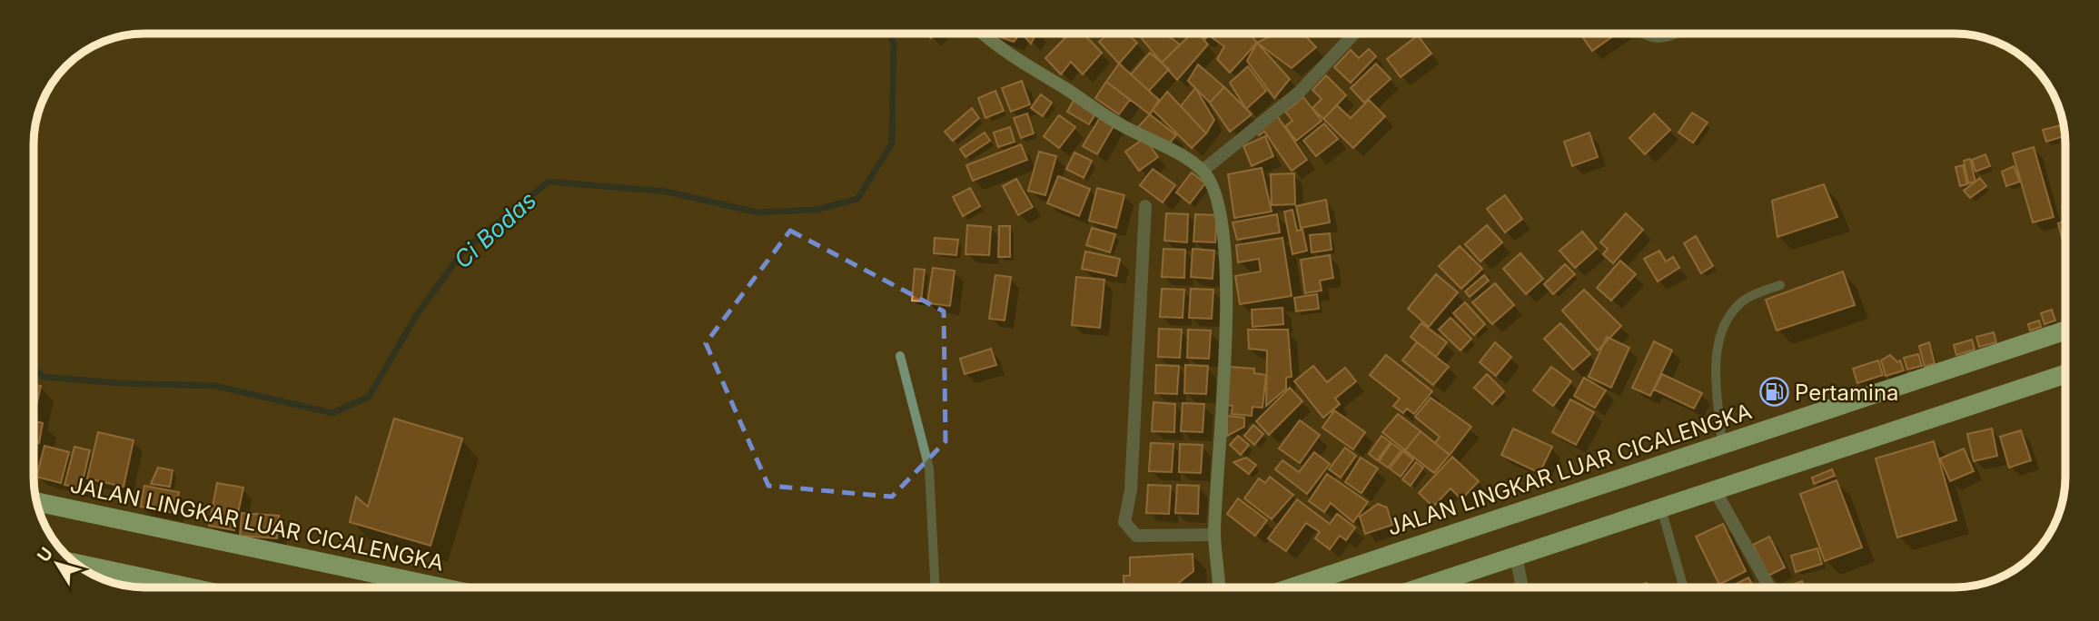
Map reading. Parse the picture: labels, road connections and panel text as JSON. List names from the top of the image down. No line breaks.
{"streets":{"highway":["JALAN LINGKAR LUAR CICALENGKA"]},"water":["Ci Bodas"],"places":{"fuel station":["Pertamina"]},"north":"top left"}
